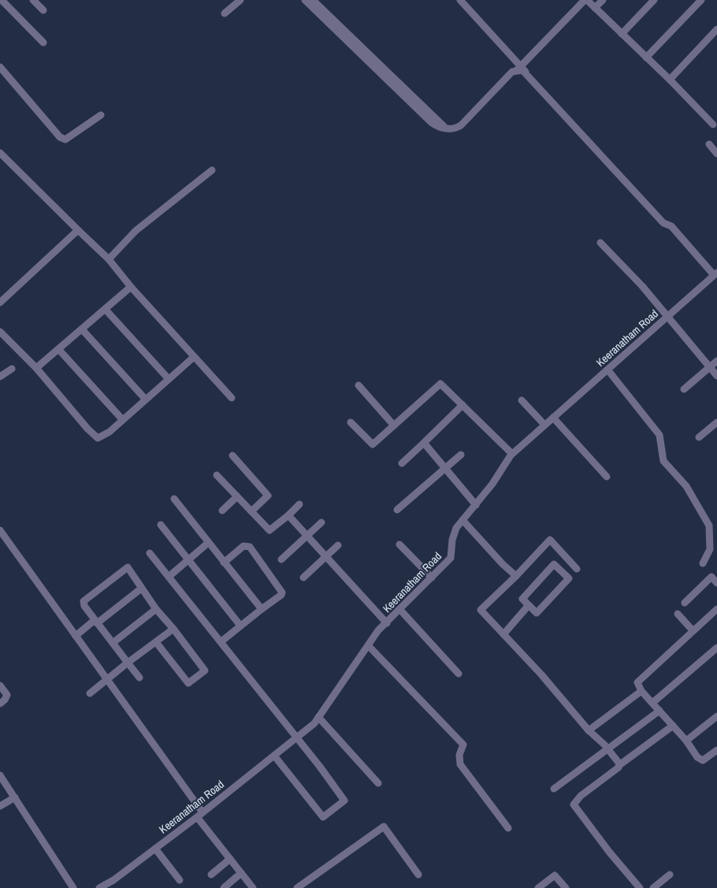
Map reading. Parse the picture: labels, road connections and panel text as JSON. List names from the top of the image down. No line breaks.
{"streets":{"street":["Keeranatham Road"]}}
